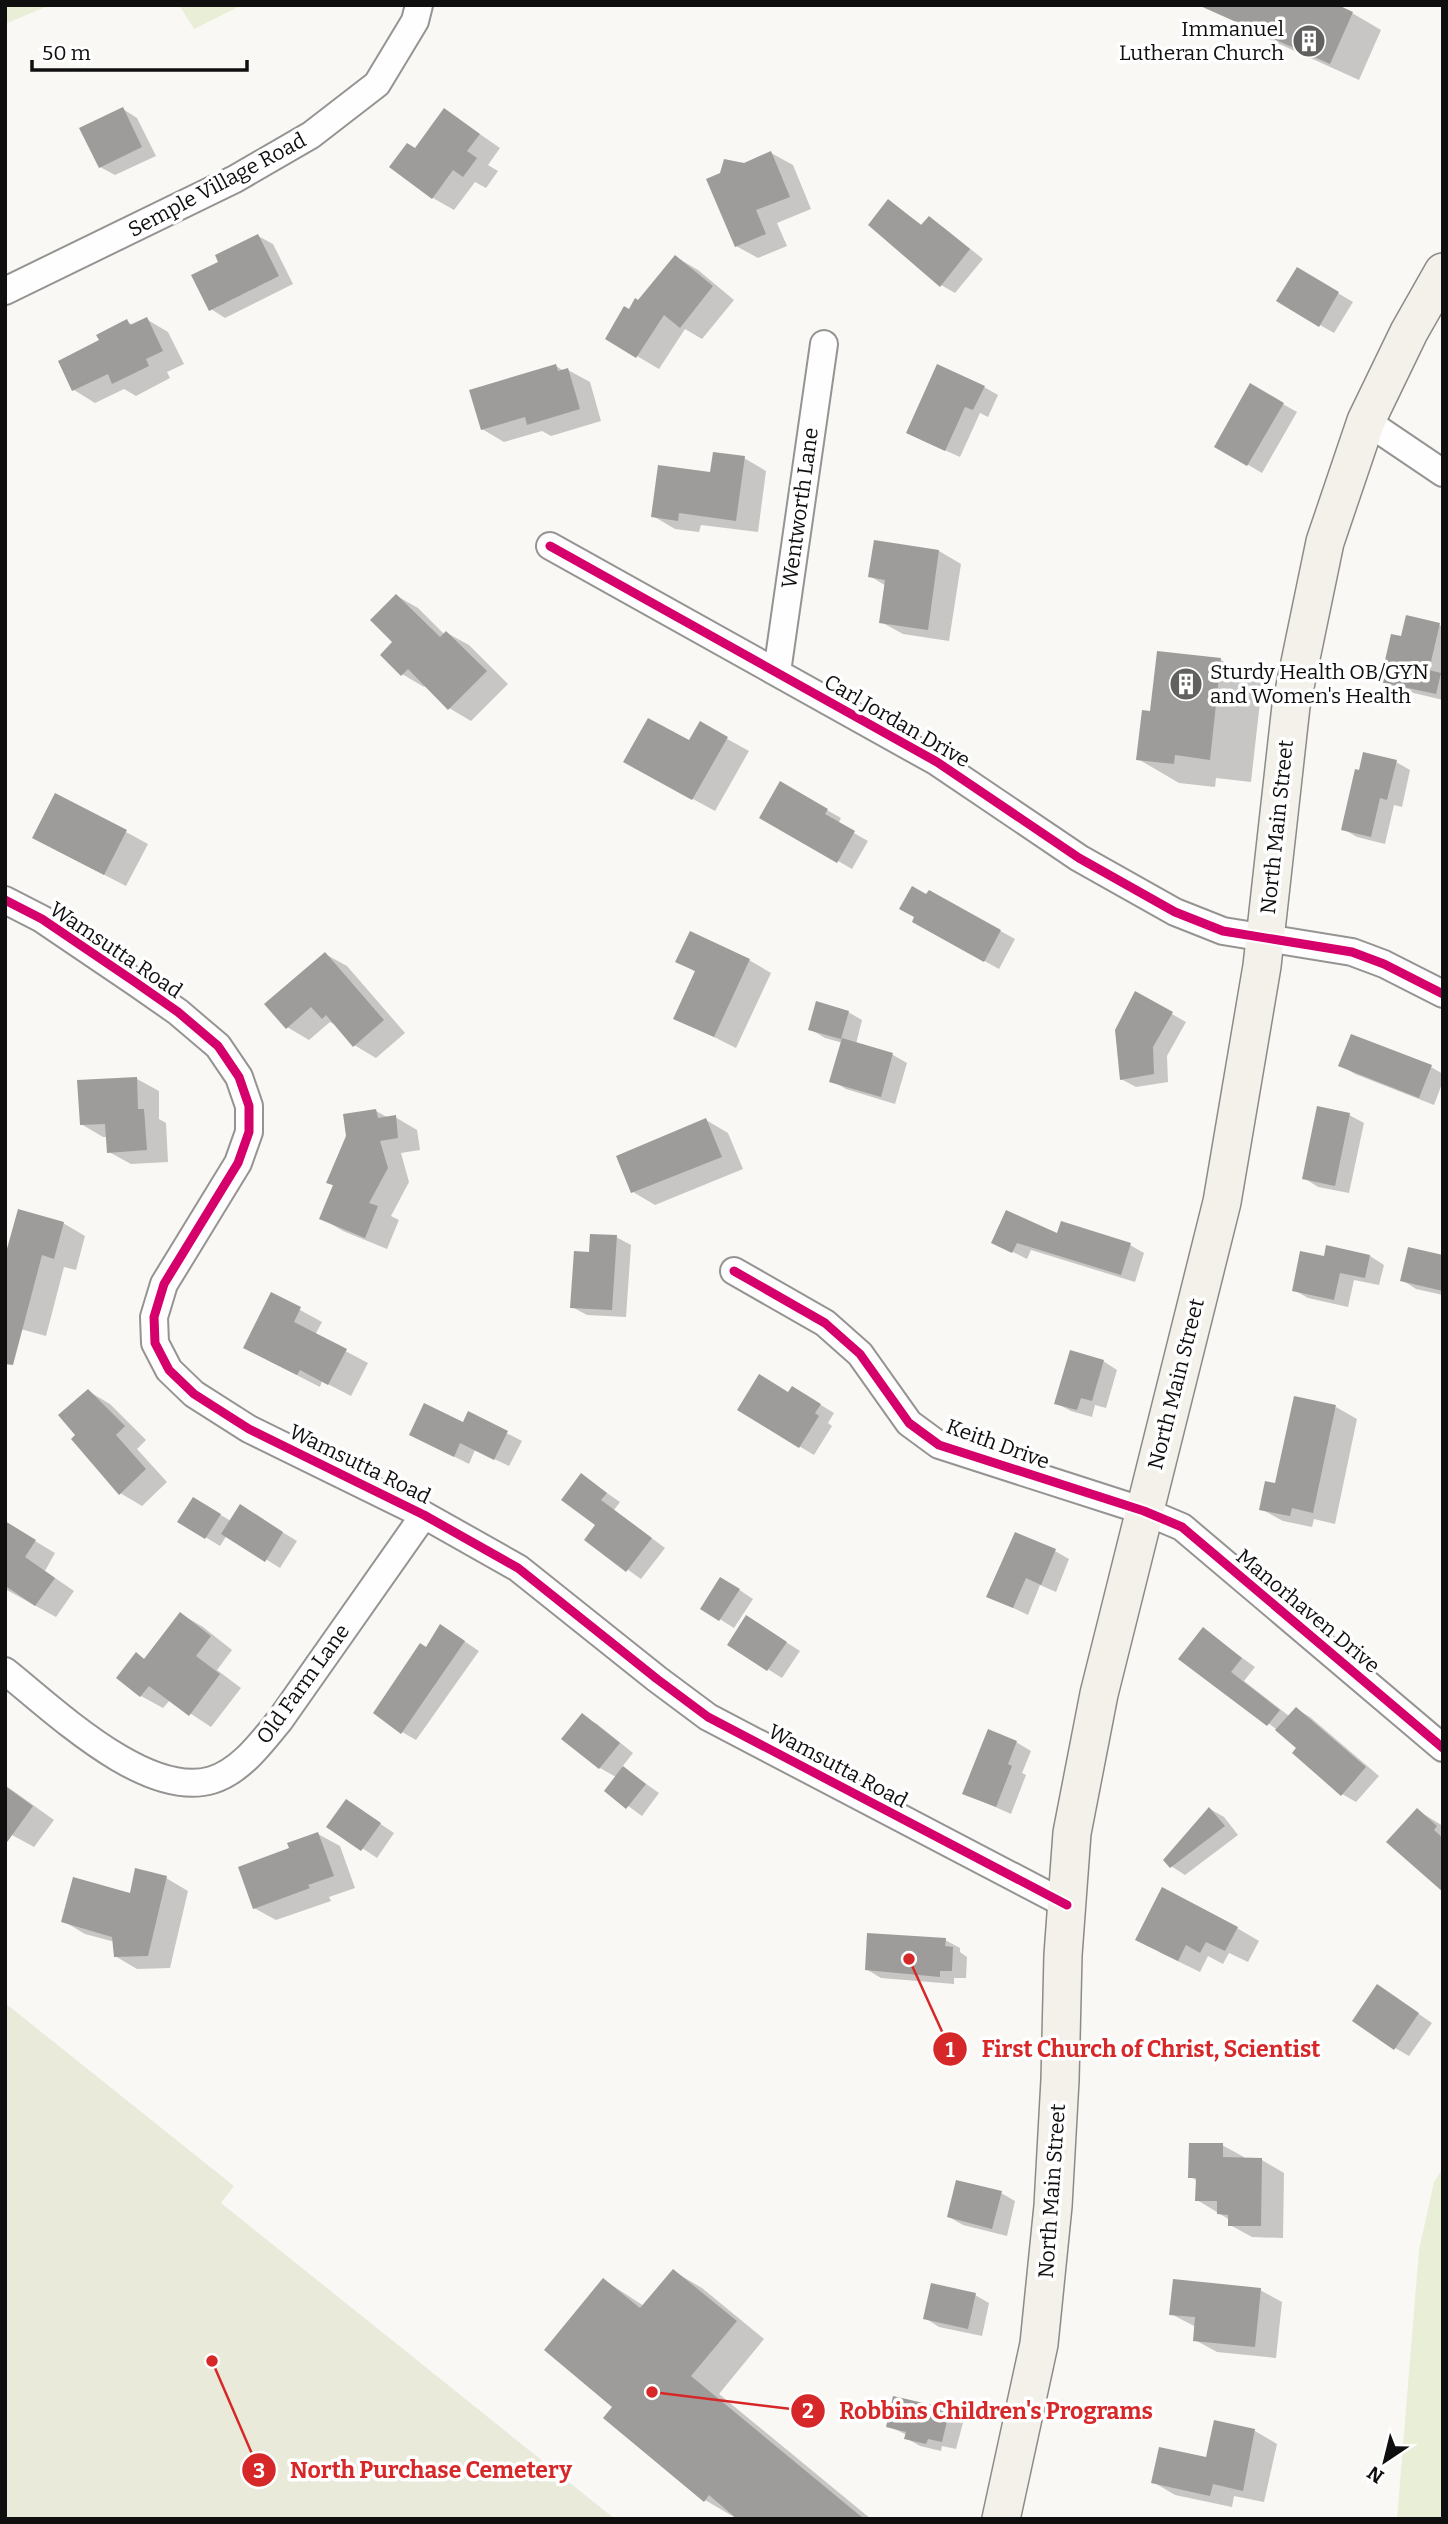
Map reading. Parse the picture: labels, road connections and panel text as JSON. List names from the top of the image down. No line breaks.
{"streets":{"main road":["North Main Street"],"street":["Semple Village Road","Wentworth Lane","Carl Jordan Drive","Wamsutta Road","Keith Drive","Manorhaven Drive","Old Farm Lane"]},"crossings":[["Wentworth Lane","Carl Jordan Drive"],["Carl Jordan Drive","North Main Street"],["North Main Street","Wamsutta Road"],["North Main Street","Keith Drive"],["North Main Street","Manorhaven Drive"],["Wamsutta Road","Old Farm Lane"],["Keith Drive","Manorhaven Drive"]],"places":{"building":["Immanuel Lutheran Church","Sturdy Health OB/GYN and Women's Health"],"other":["First Church of Christ, Scientist","North Purchase Cemetery","Robbins Children's Programs"]},"scale_bar":"50 m","north":"bottom left"}
